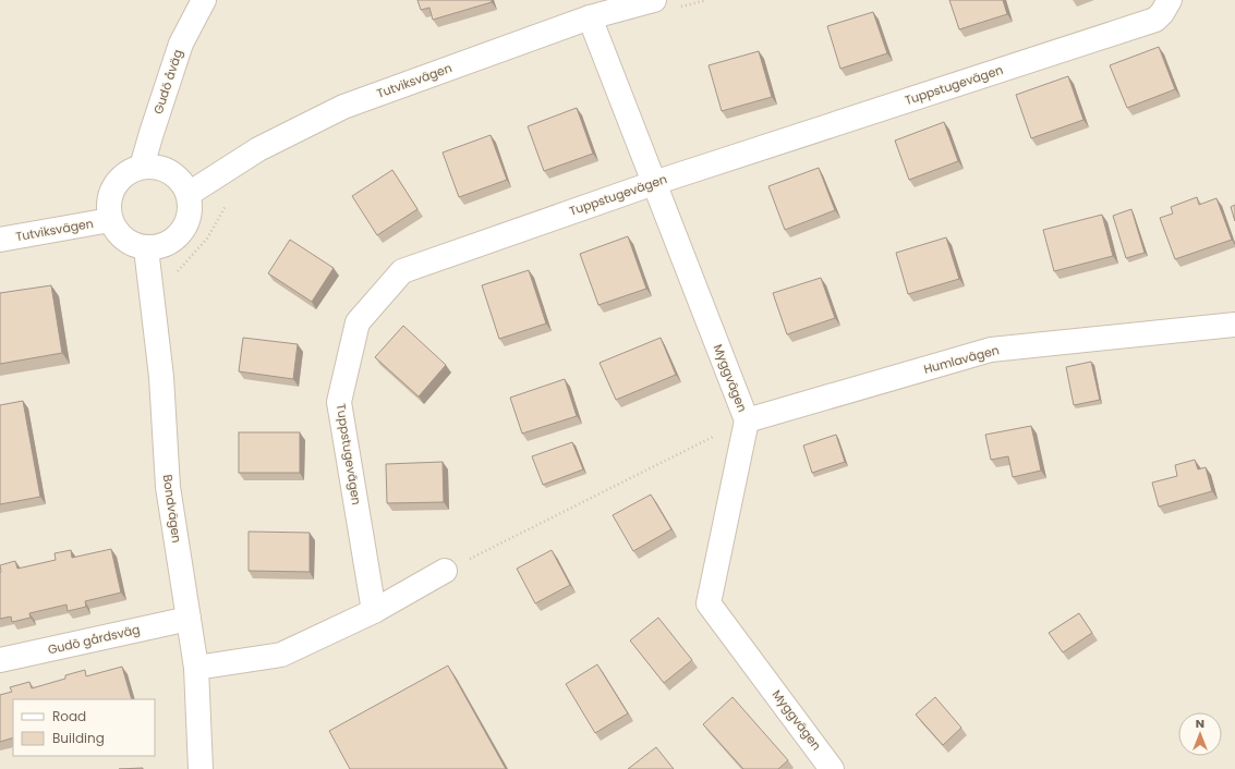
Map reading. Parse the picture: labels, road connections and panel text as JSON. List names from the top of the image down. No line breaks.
{"streets":{"street":["Tutviksvägen","Gudö åväg","Tuppstugevägen","Humlavägen","Myggvägen","Bondvägen","Gudö gårdsväg"]},"crossings":[["Tutviksvägen","Gudö åväg"],["Tutviksvägen","Myggvägen"],["Tutviksvägen","Bondvägen"],["Gudö åväg","Bondvägen"],["Tuppstugevägen","Myggvägen"],["Humlavägen","Myggvägen"],["Bondvägen","Gudö gårdsväg"]],"legend":["Road","Building"],"north":"top"}
